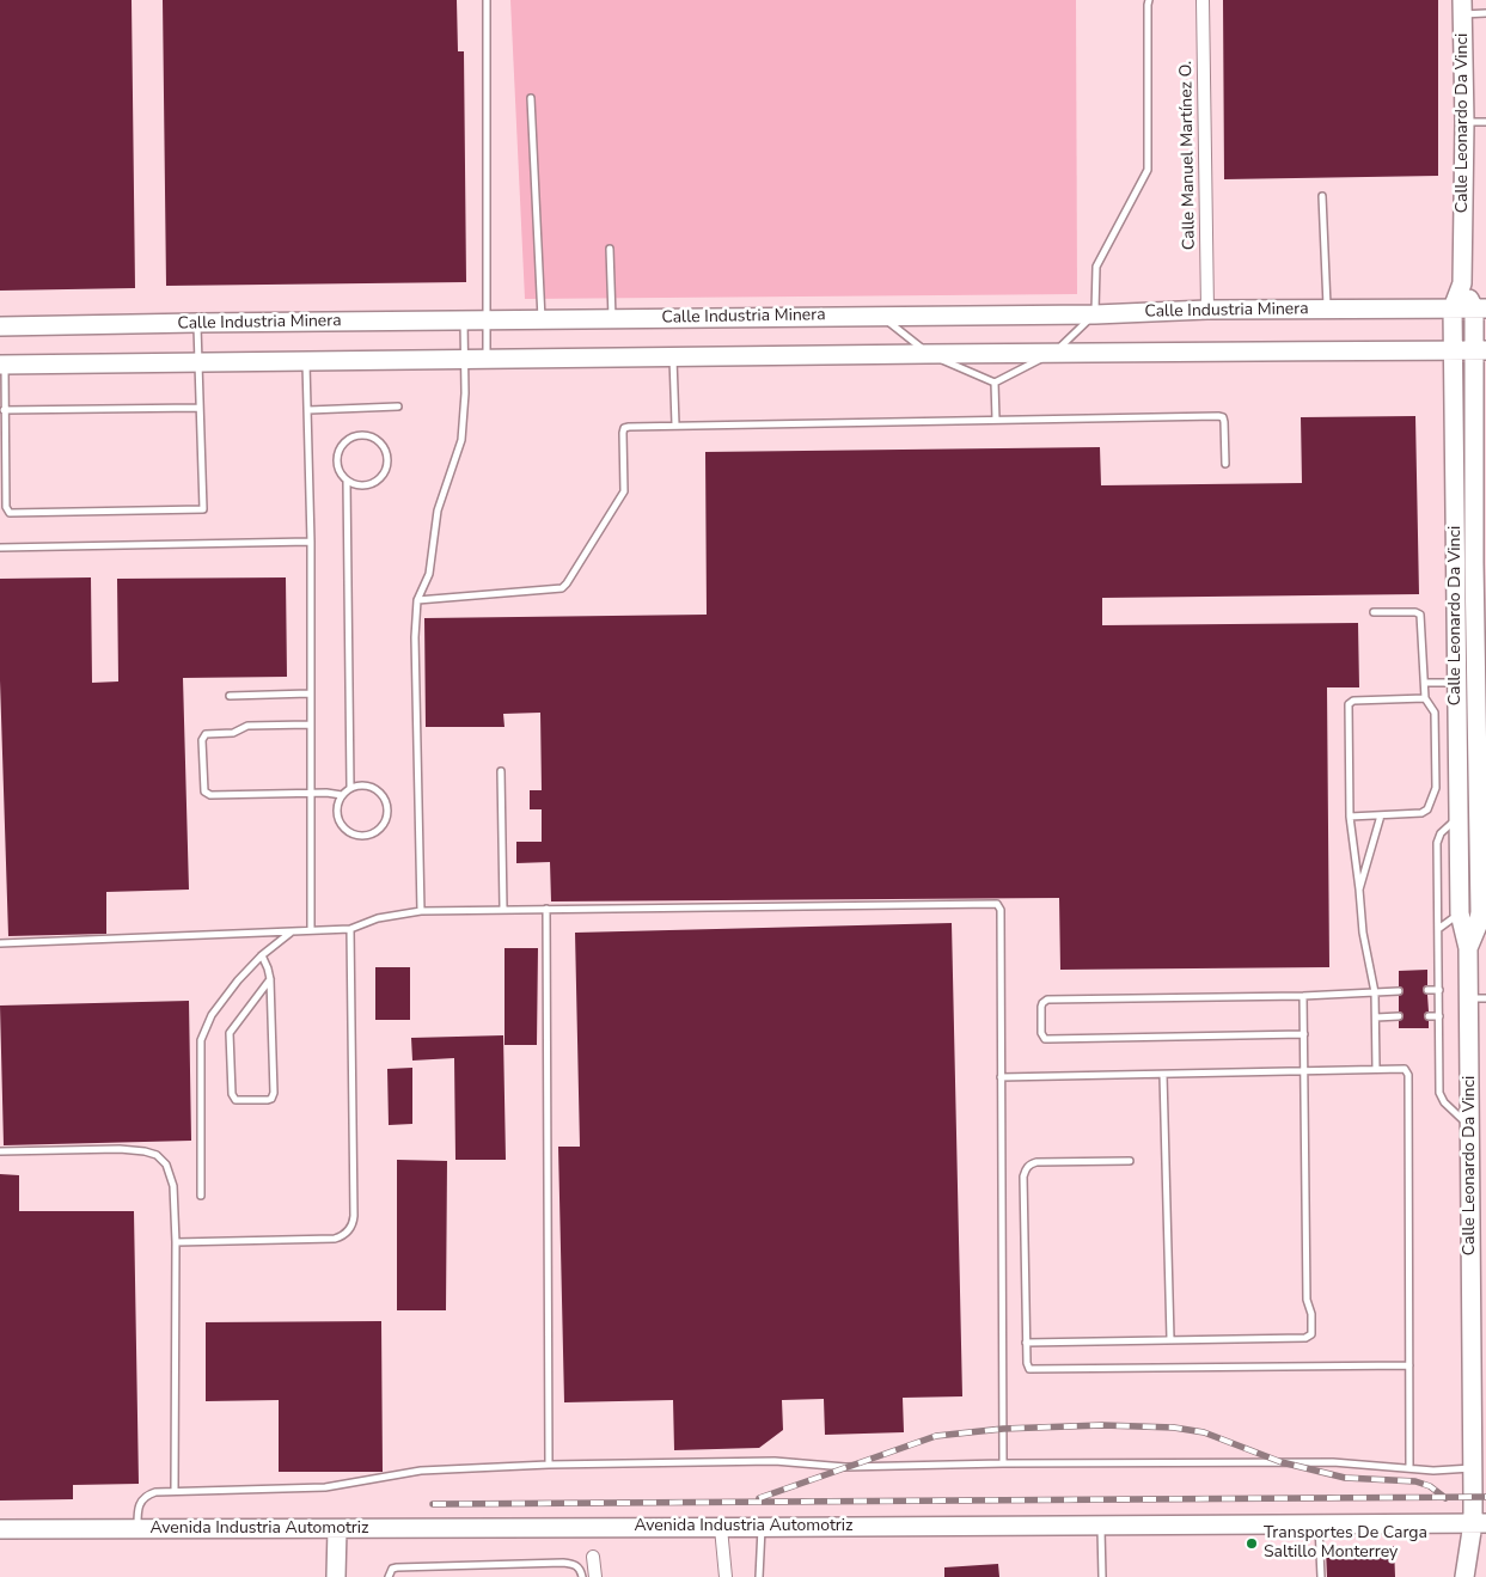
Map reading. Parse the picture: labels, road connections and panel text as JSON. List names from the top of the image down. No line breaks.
{"streets":{"main road":["Calle Leonardo Da Vinci","Calle Industria Minera","Avenida Industria Automotriz"],"street":["Calle Manuel Martínez O."]},"crossings":[["Calle Leonardo Da Vinci","Calle Industria Minera"],["Calle Leonardo Da Vinci","Avenida Industria Automotriz"],["Calle Manuel Martínez O.","Calle Industria Minera"]],"places":["Transportes De Carga Saltillo Monterrey"]}
